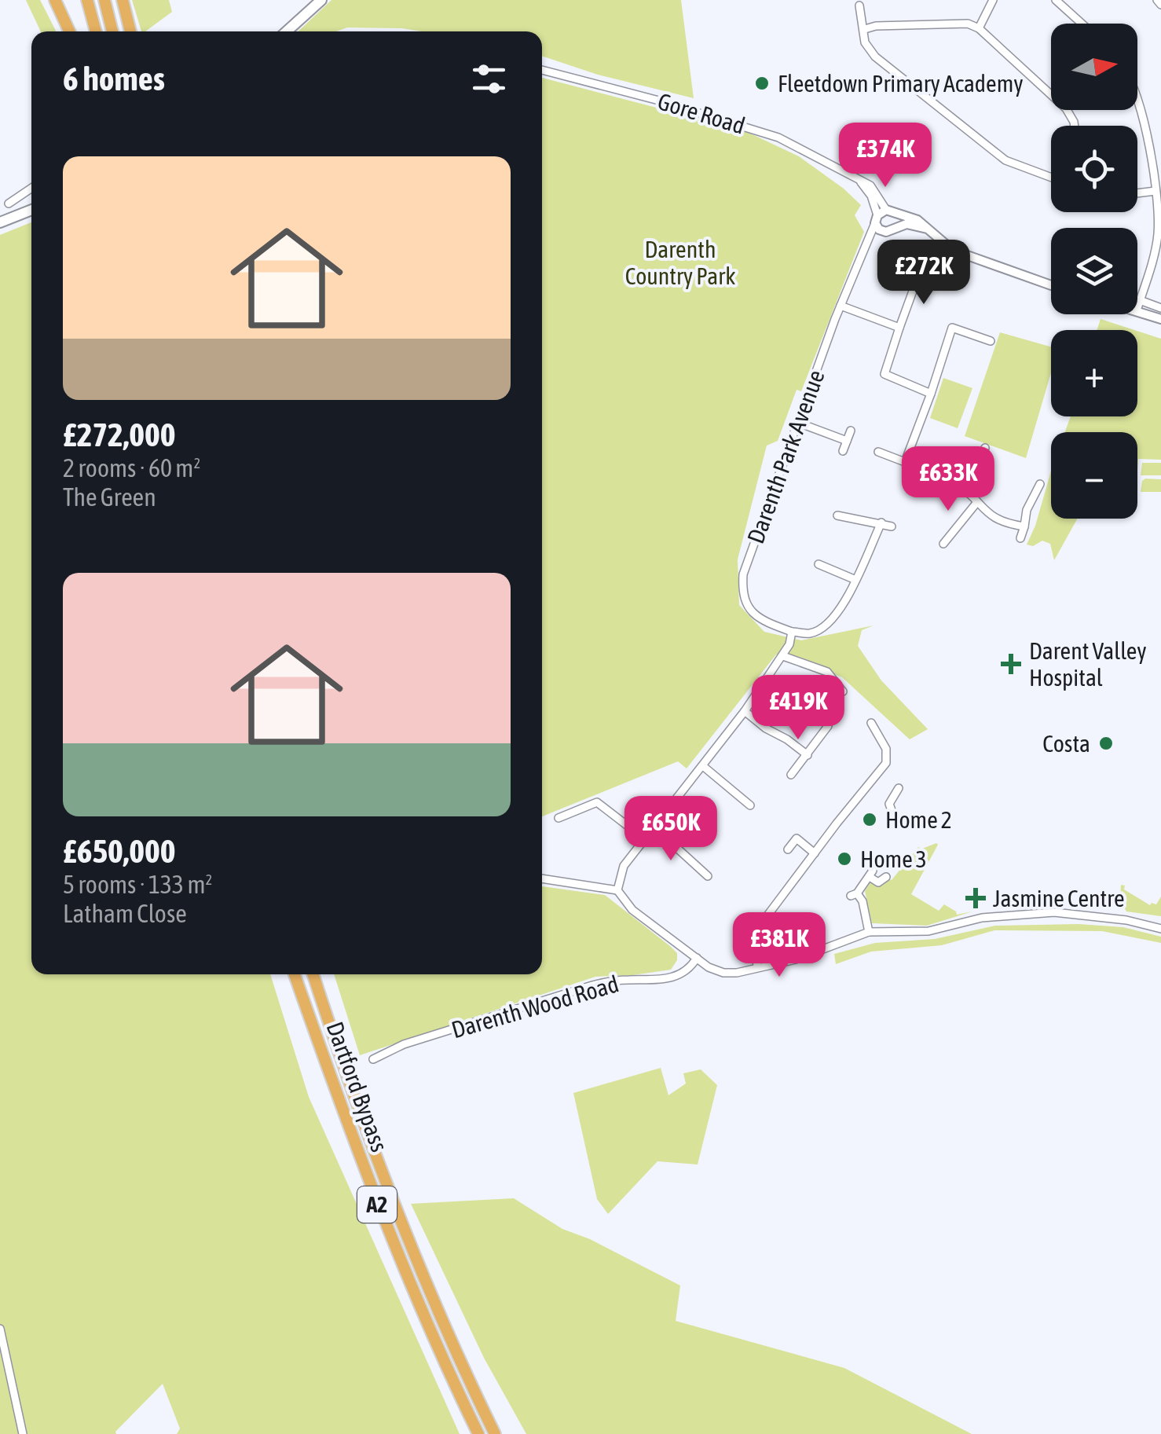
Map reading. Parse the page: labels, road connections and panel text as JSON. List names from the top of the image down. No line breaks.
{"streets":{"highway":["Dartford Bypass","A2"],"street":["Gore Road","Darenth Park Avenue","Darenth Wood Road"]},"crossings":[["Gore Road","Darenth Park Avenue"]],"parks":["Darenth Country Park"],"places":{"other":["Fleetdown Primary Academy","Costa","Home 2","Home 3"],"health":["Darent Valley Hospital","Jasmine Centre"]},"north":"right","page":{"map_buttons":["+","−"],"heading":"6 homes","price":["£374K","£272K","£633K","£419K","£650K","£381K"],"list":[{"name":"£272,000","note":"2 rooms · 60 m² · The Green"},{"name":"£650,000","note":"5 rooms · 133 m² · Latham Close"}]}}
